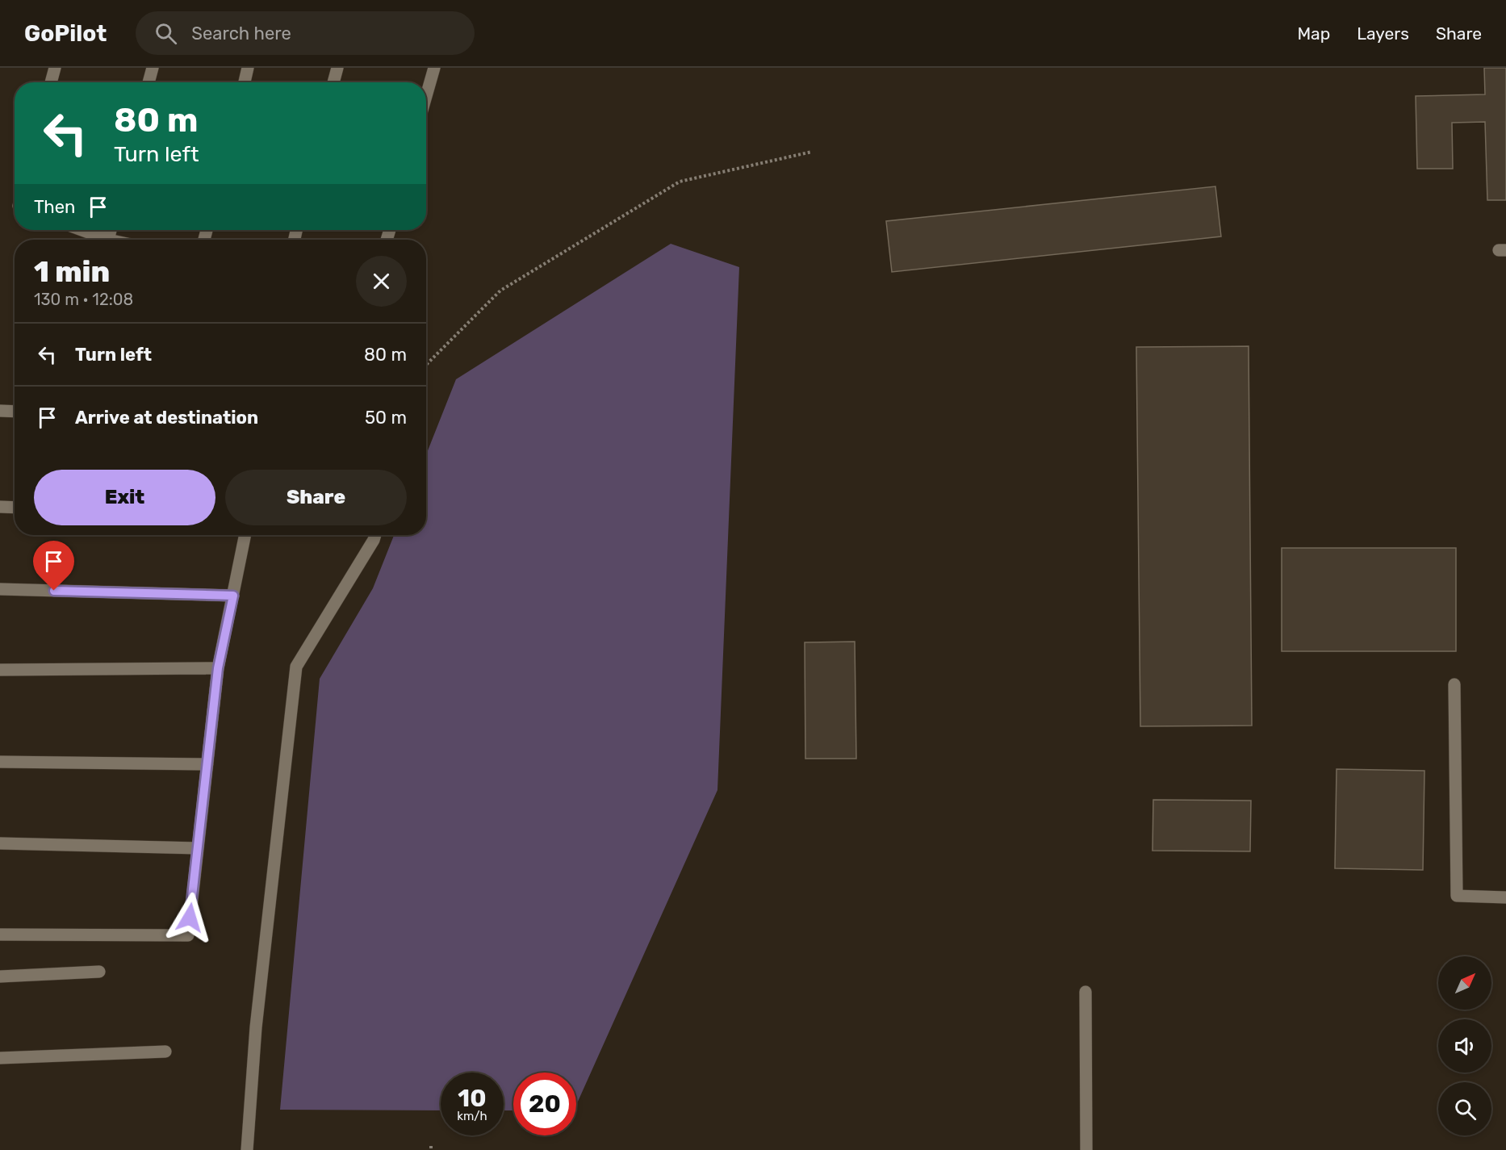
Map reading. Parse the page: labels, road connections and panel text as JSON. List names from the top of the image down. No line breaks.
{"north":"top right","page":{"header":"GoPilot","search":"Search here","nav":["Map","Layers","Share"],"turn":["80 m","Turn left"],"then":"Then","heading":["1 min","130 m · 12:08"],"list":[{"name":"Turn left","value":"80 m"},{"name":"Arrive at destination","value":"50 m"}],"buttons":["Exit","Share"],"speed":"10 km/h","limit":"20"}}
